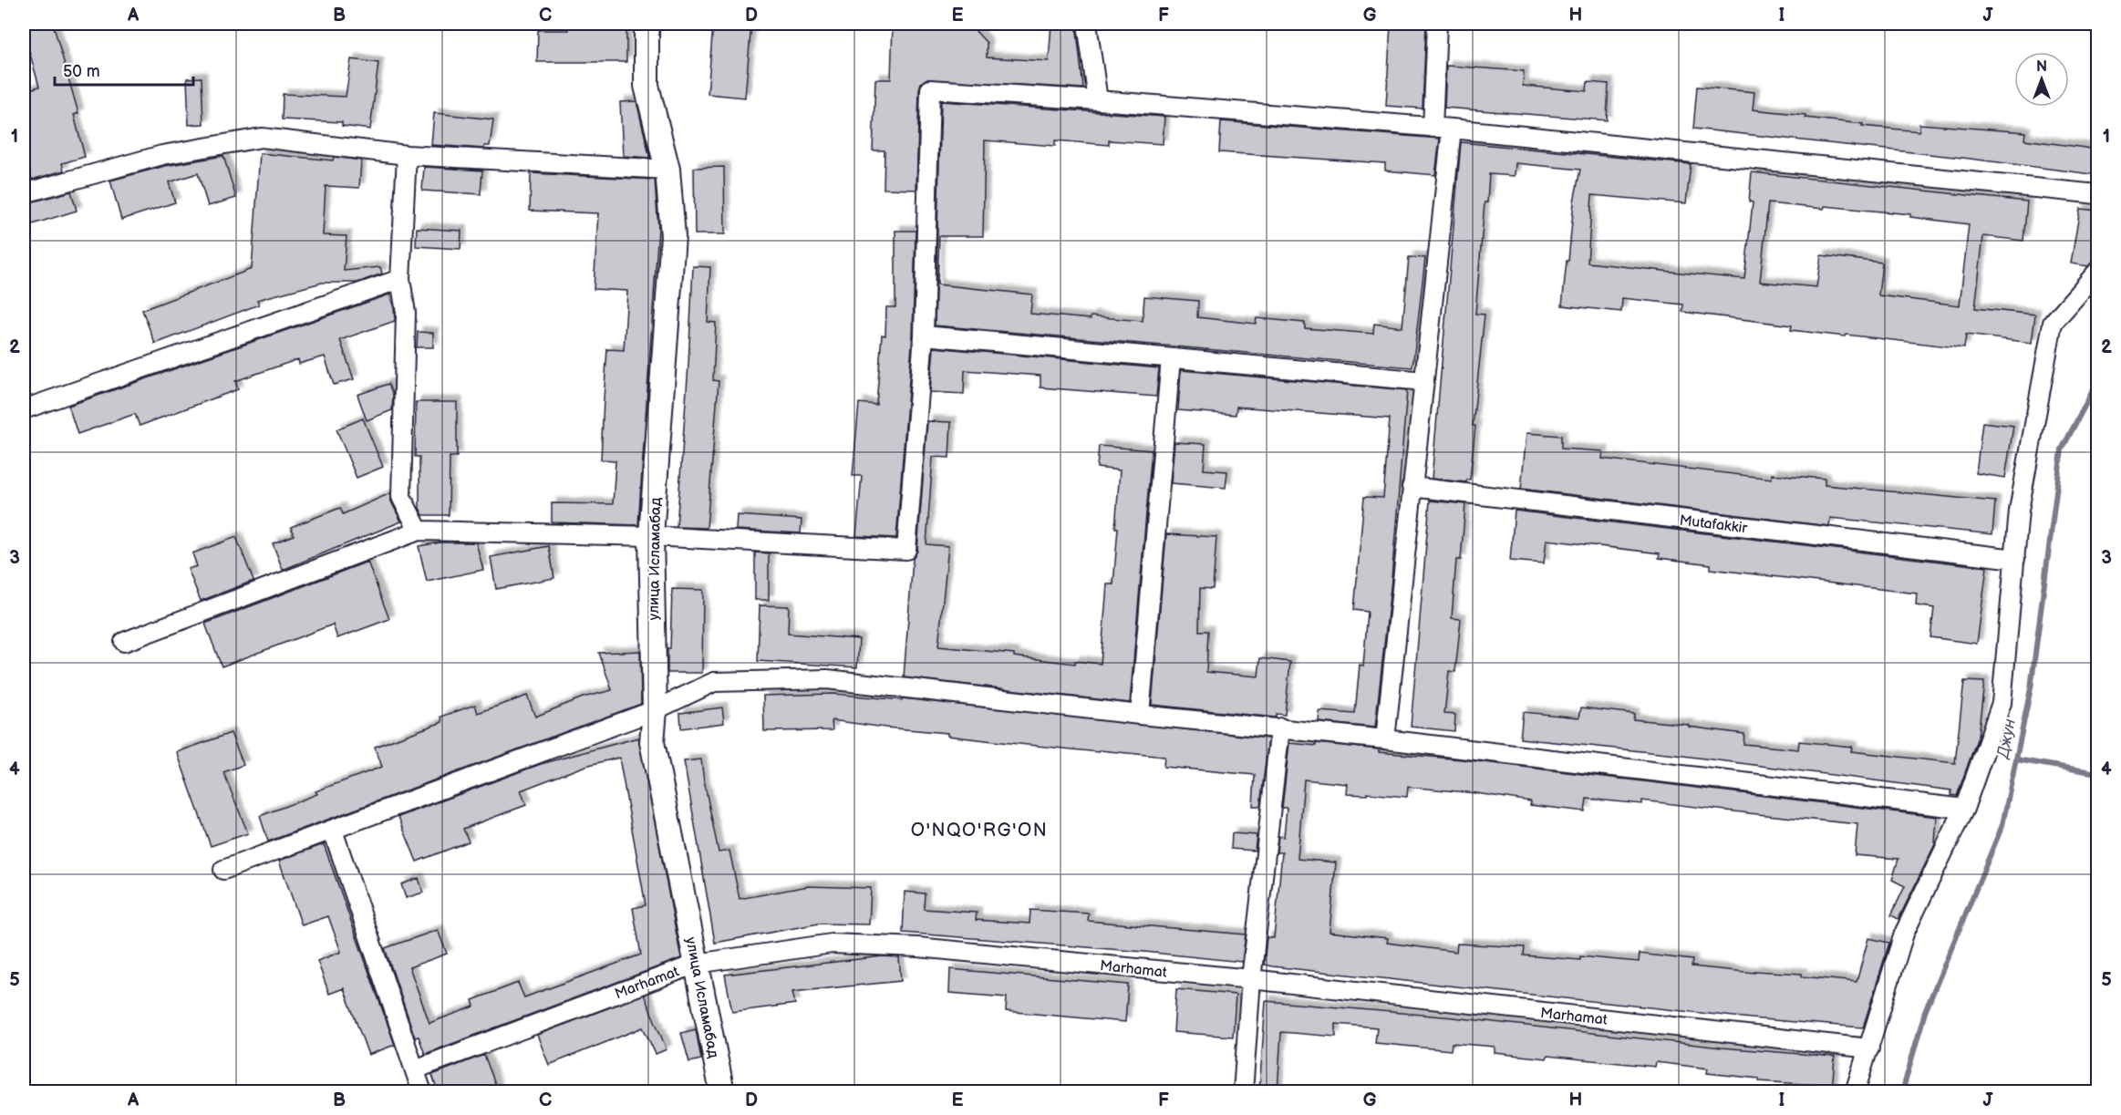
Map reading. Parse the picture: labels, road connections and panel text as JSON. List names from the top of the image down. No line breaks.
{"streets":{"street":["Mutafakkir","улица Исламабад","Marhamat"]},"crossings":[["улица Исламабад","Marhamat"]],"districts":["O'NQO'RG'ON"],"water":["Джун"],"scale_bar":"50 m","north":"top","grid":{"columns":["A","B","C","D","E","F","G","H","I","J"],"rows":["1","2","3","4","5"]}}
